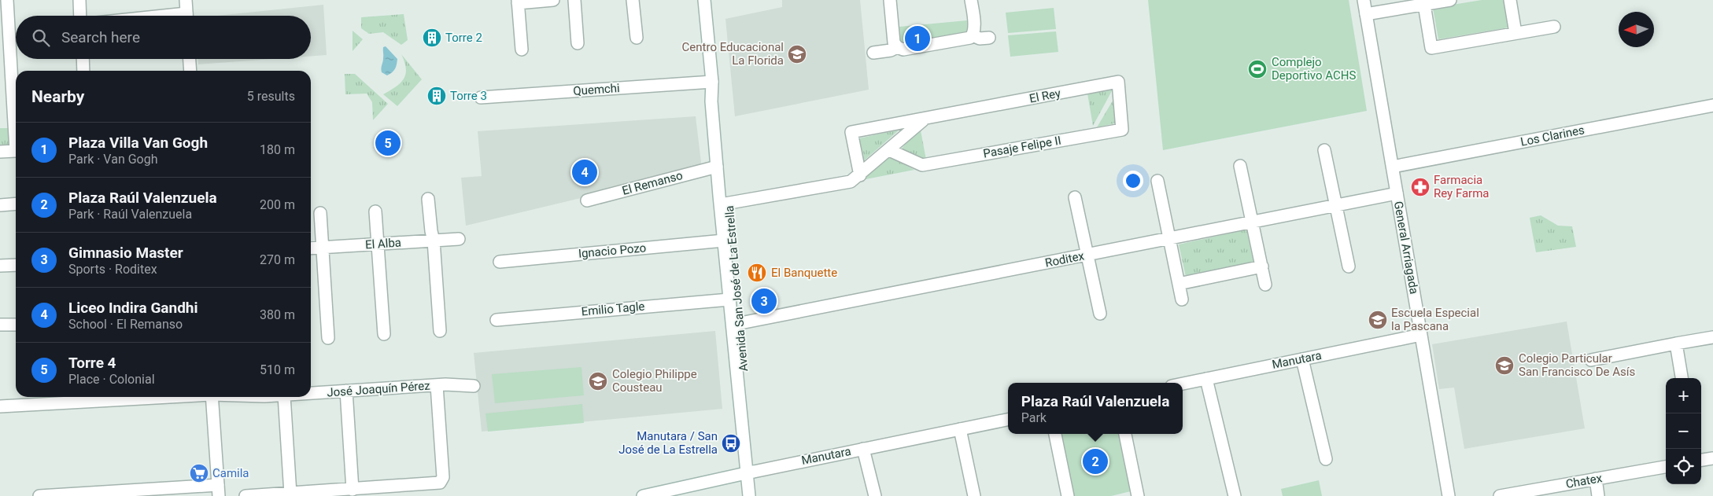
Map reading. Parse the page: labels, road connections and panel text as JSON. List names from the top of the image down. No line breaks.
{"streets":{"street":["Quemchi","El Rey","Los Clarines","Pasaje Felipe II","El Remanso","El Alba","General Arriagada","Ignacio Pozo","Roditex","Avenida San José de La Estrella","Emilio Tagle","Manutara","José Joaquín Pérez","Chatex"]},"crossings":[["Quemchi","Avenida San José de La Estrella"],["El Rey","Pasaje Felipe II"],["Los Clarines","General Arriagada"],["El Remanso","Avenida San José de La Estrella"],["General Arriagada","Roditex"],["General Arriagada","Manutara"],["Ignacio Pozo","Avenida San José de La Estrella"],["Roditex","Avenida San José de La Estrella"],["Avenida San José de La Estrella","Emilio Tagle"],["Avenida San José de La Estrella","Manutara"]],"places":{"building":["Torre 2","Torre 3"],"school or university":["Centro Educacional La Florida","Escuela Especial la Pascana","Colegio Particular San Francisco De Asís","Colegio Philippe Cousteau"],"sports":["Complejo Deportivo ACHS"],"pharmacy":["Farmacia Rey Farma"],"restaurant":["El Banquette"],"bus stop":["Manutara / San José de La Estrella"],"supermarket":["Camila"]},"north":"left","page":{"search":"Search here","pins":["1","5","4","3","2"],"heading":["Nearby","5 results"],"list":[{"mark":"1","name":"Plaza Villa Van Gogh","note":"Park · Van Gogh","value":"180 m"},{"mark":"2","name":"Plaza Raúl Valenzuela","note":"Park · Raúl Valenzuela","value":"200 m"},{"mark":"3","name":"Gimnasio Master","note":"Sports · Roditex","value":"270 m"},{"mark":"4","name":"Liceo Indira Gandhi","note":"School · El Remanso","value":"380 m"},{"mark":"5","name":"Torre 4","note":"Place · Colonial","value":"510 m"}],"map_buttons":["+","−"],"popup":["Plaza Raúl Valenzuela","Park"]}}
